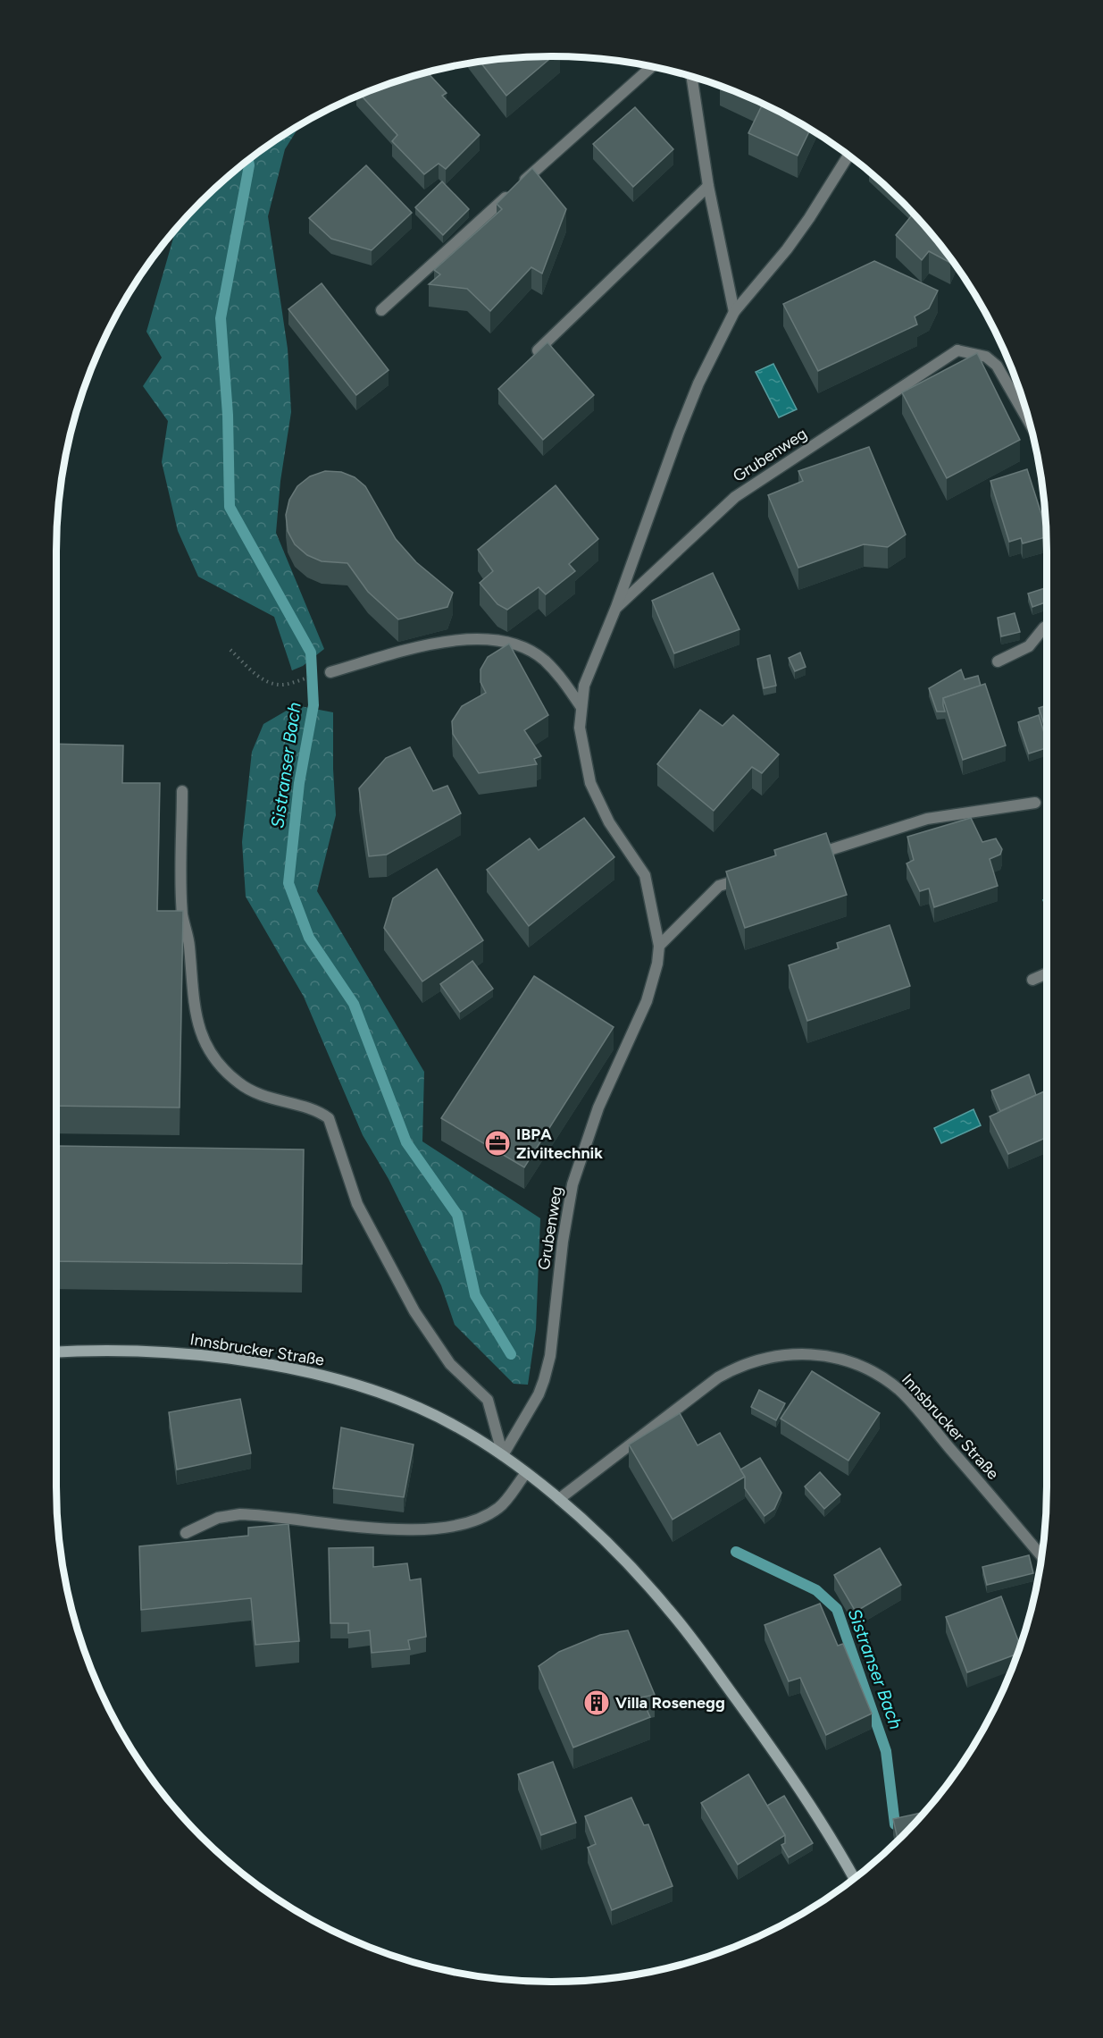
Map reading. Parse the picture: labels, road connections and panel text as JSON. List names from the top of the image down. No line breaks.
{"streets":{"main road":["Innsbrucker Straße"],"street":["Grubenweg"]},"crossings":[["Grubenweg","Innsbrucker Straße"]],"water":["Sistranser Bach"],"places":{"office":["IBPA Ziviltechnik"],"building":["Villa Rosenegg"]}}
